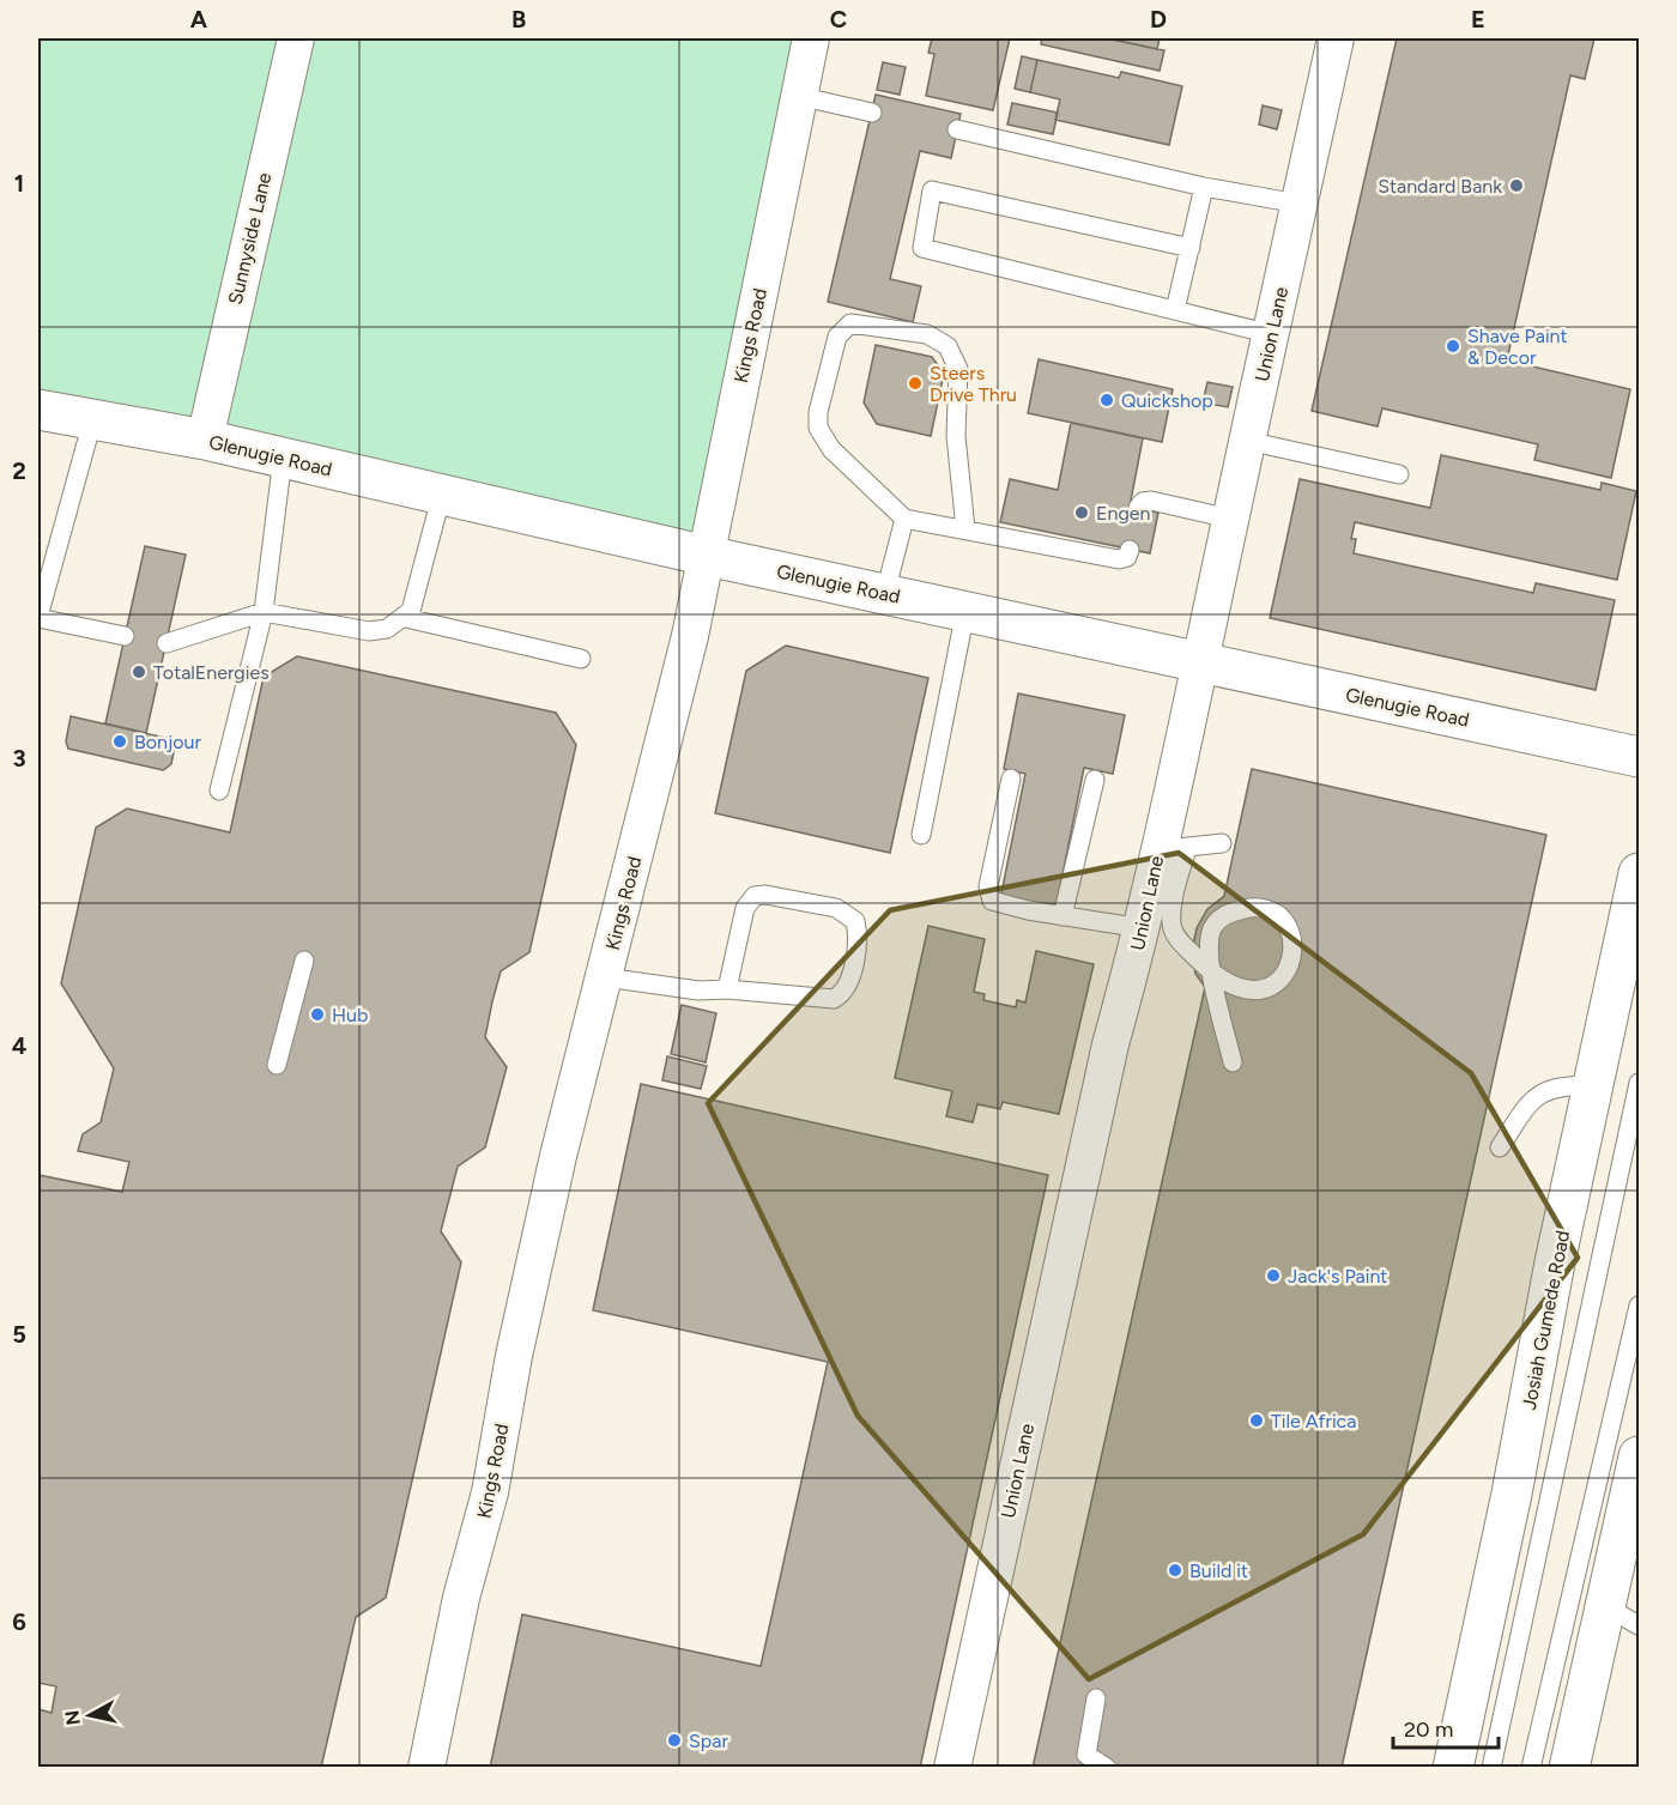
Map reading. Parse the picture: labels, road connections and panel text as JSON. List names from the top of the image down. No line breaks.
{"streets":{"street":["Sunnyside Lane","Union Lane","Kings Road","Glenugie Road","Josiah Gumede Road"]},"crossings":[["Sunnyside Lane","Glenugie Road"],["Union Lane","Glenugie Road"],["Kings Road","Glenugie Road"]],"places":["Standard Bank","Shave Paint & Decor","Steers Drive Thru","Quickshop","Engen","TotalEnergies","Bonjour","Hub","Jack's Paint","Tile Africa","Build it","Spar"],"scale_bar":"20 m","north":"left","grid":{"columns":["A","B","C","D","E"],"rows":["1","2","3","4","5","6"]}}
